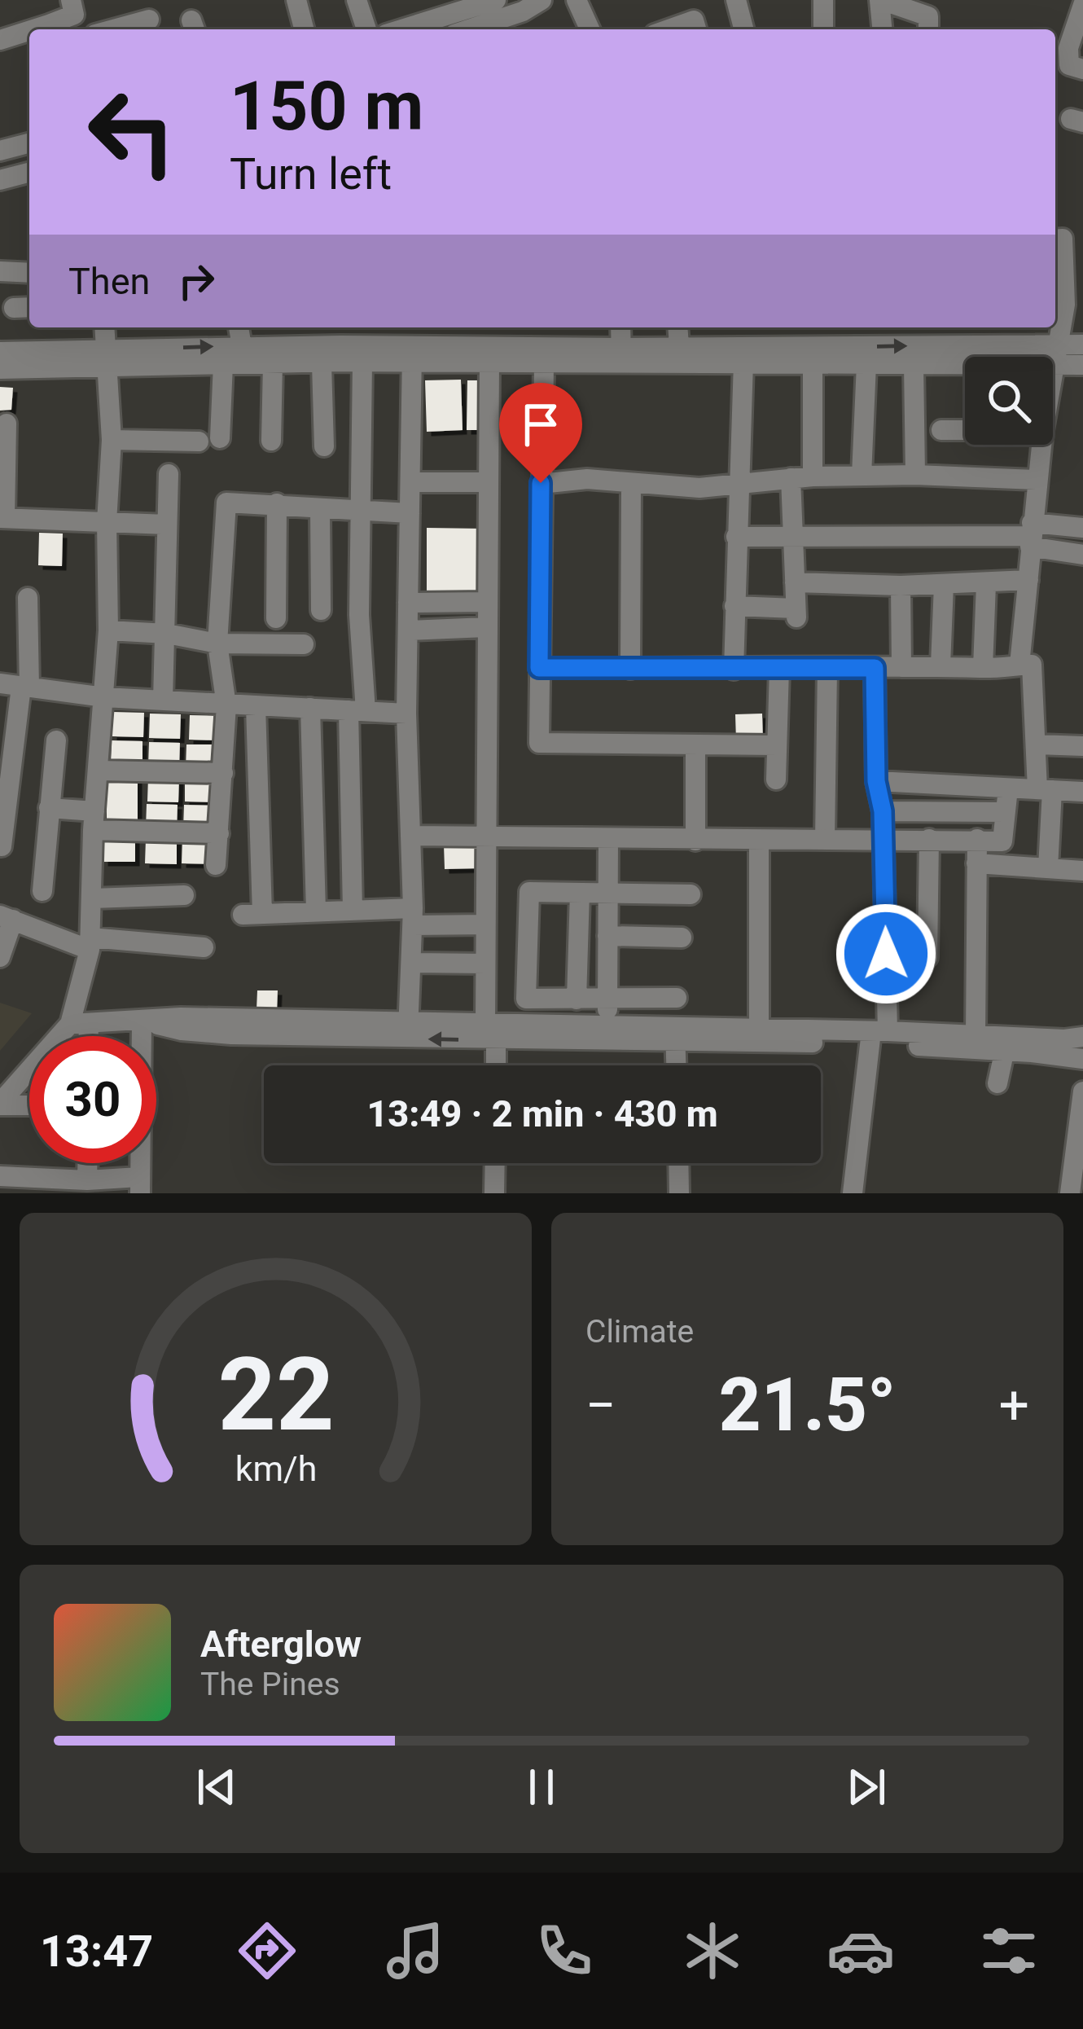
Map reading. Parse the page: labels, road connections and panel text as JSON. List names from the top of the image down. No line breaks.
{"page":{"turn":["150 m","Turn left"],"then":"Then","limit":"30","trip":"13:49 · 2 min · 430 m","tile":"Climate","heat":["−","21.5°","+"],"song":["Afterglow","The Pines"],"tabs":"13:47","gauge":["22","km/h"]}}
